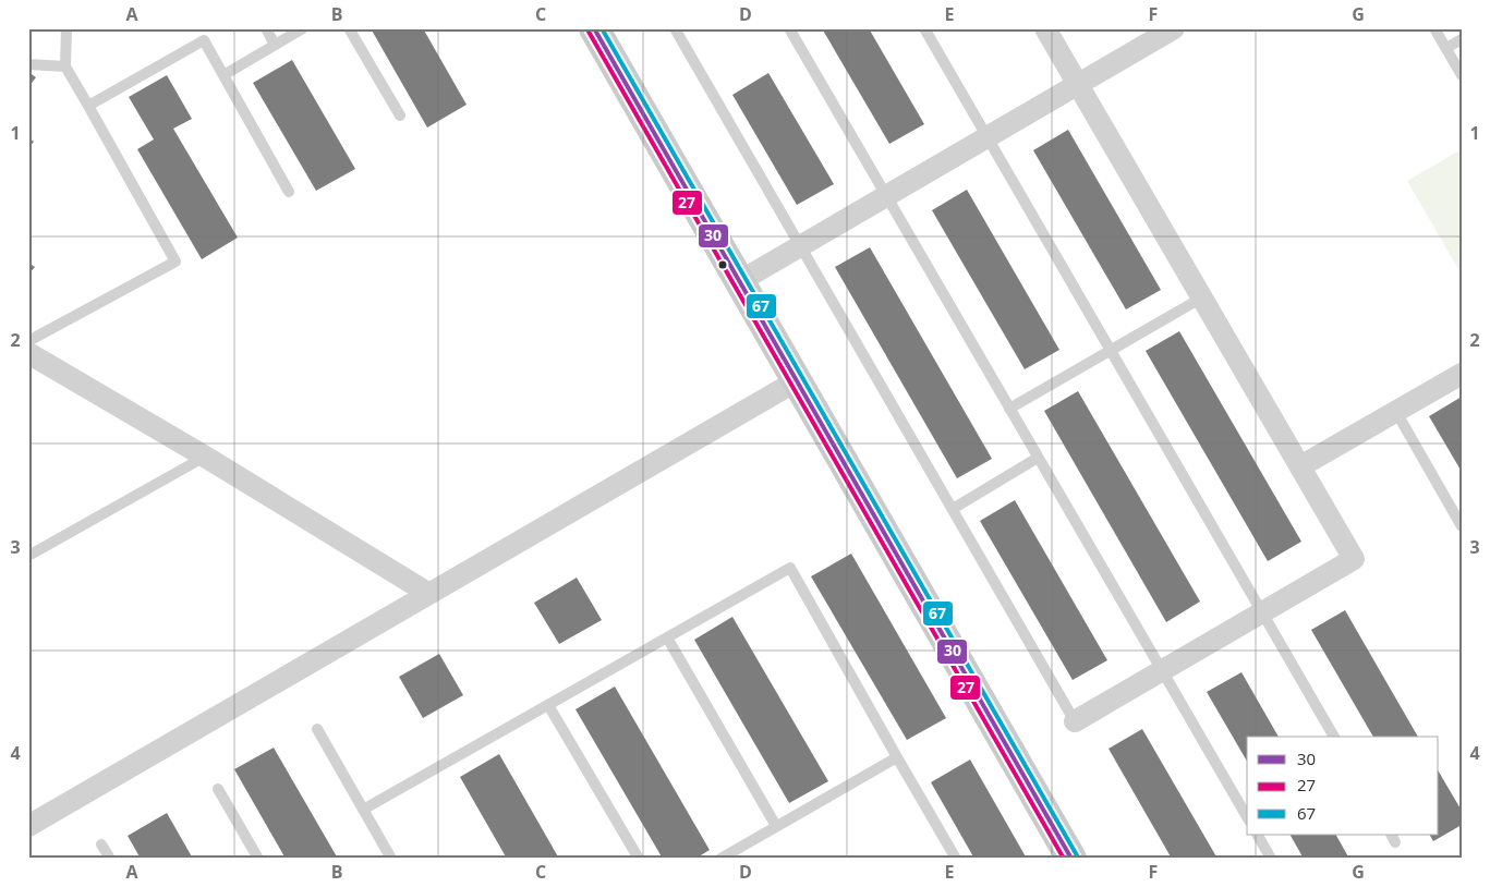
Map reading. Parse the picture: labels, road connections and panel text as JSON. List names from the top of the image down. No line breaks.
{"lines":["transit line 30","transit line 67","transit line 27"],"legend":["30","27","67"],"grid":{"columns":["A","B","C","D","E","F","G"],"rows":["1","2","3","4"]}}
